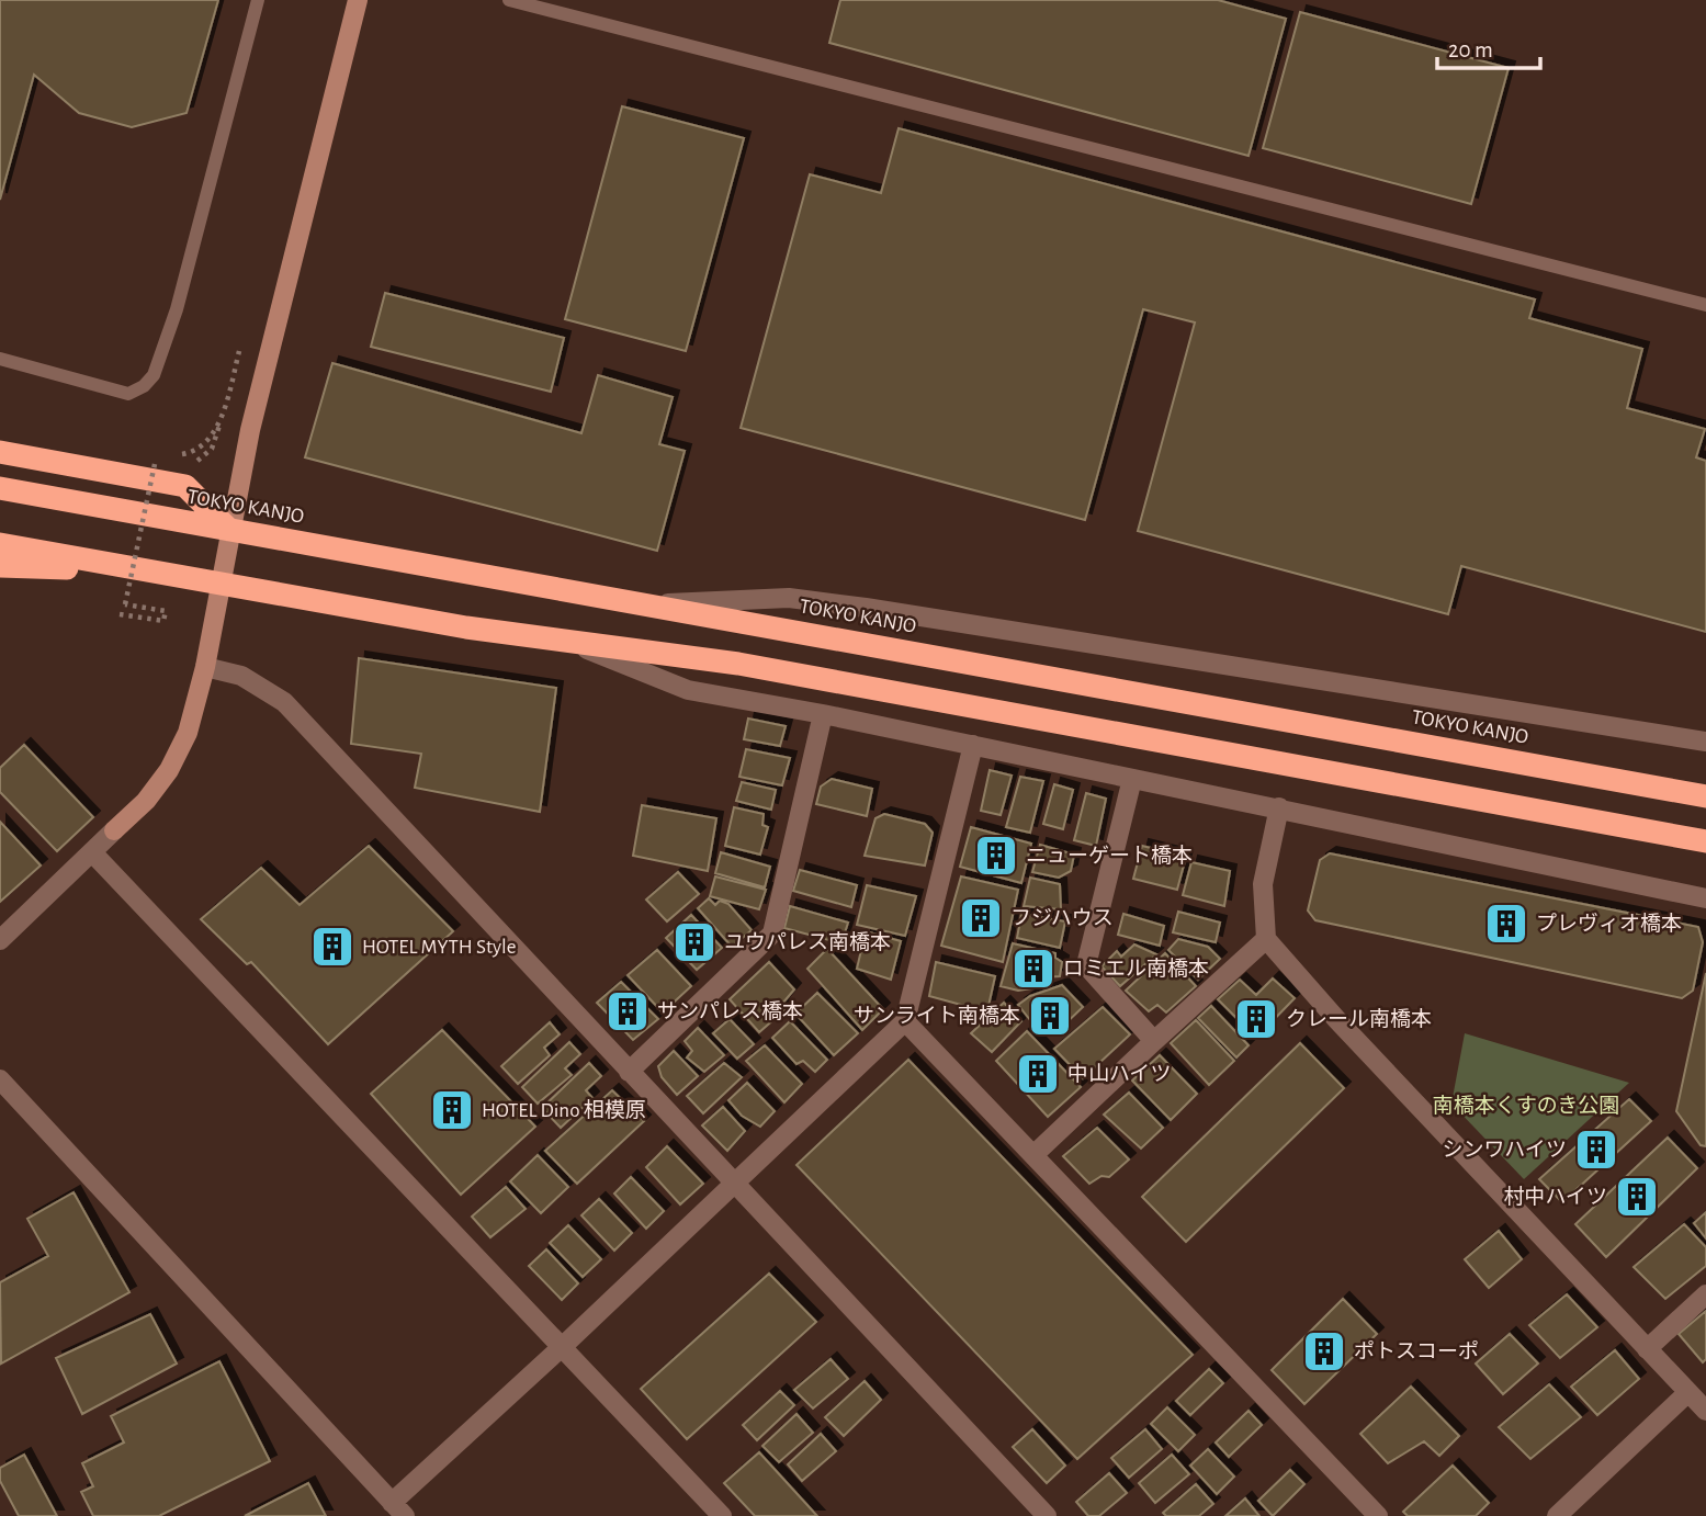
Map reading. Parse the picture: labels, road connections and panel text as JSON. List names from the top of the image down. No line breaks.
{"streets":{"highway":["TOKYO KANJO"]},"parks":["南橋本くすのき公園"],"places":{"building":["ニューゲート橋本","フジハウス","プレヴィオ橋本","ユウパレス南橋本","HOTEL MYTH Style","ロミエル南橋本","サンパレス橋本","サンライト南橋本","クレール南橋本","中山ハイツ","HOTEL Dino 相模原","シンワハイツ","村中ハイツ","ポトスコーポ"]},"scale_bar":"20 m"}
